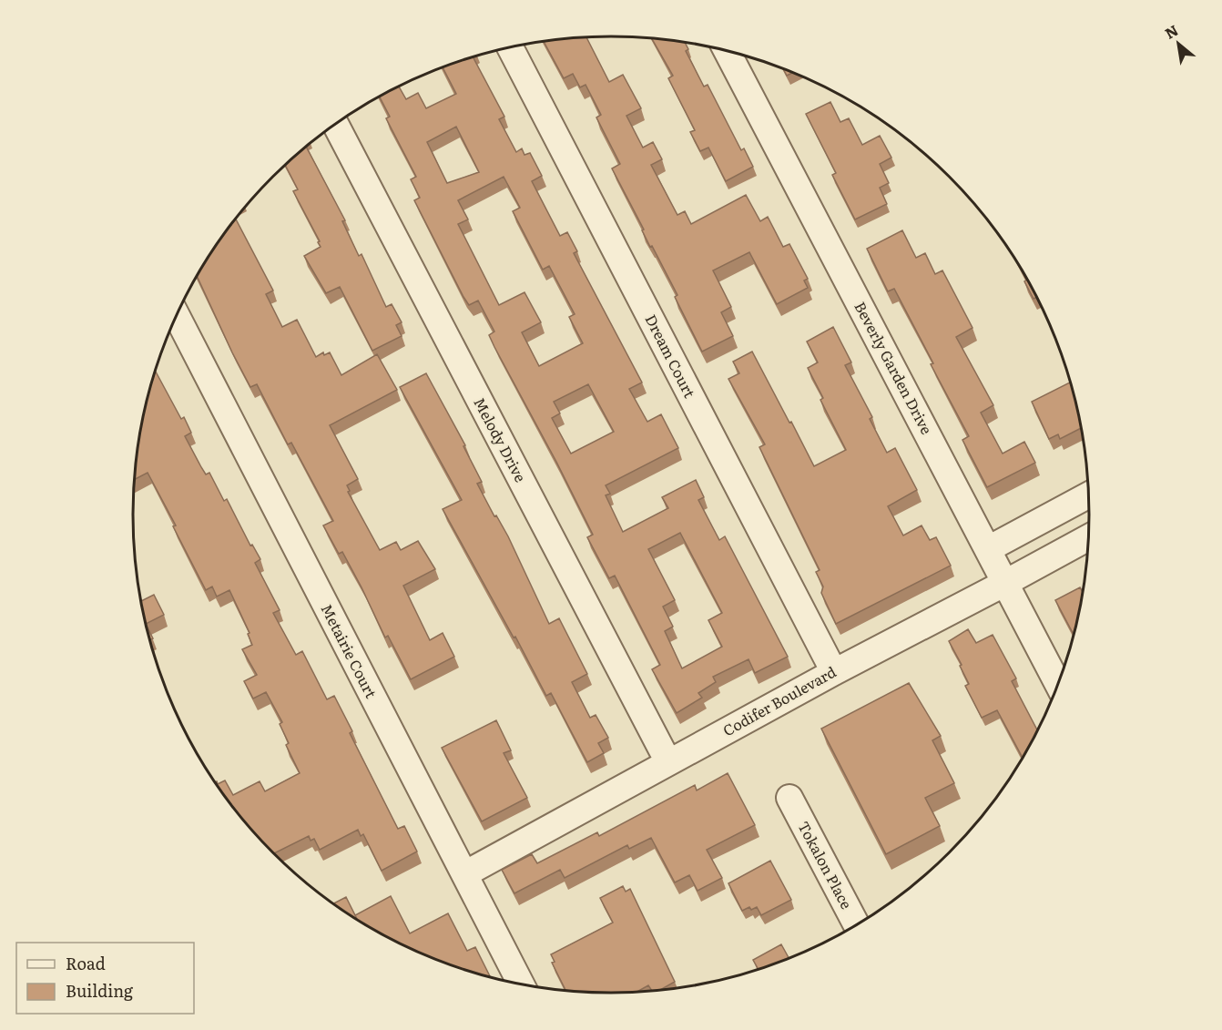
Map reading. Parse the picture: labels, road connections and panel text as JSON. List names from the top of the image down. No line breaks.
{"streets":{"street":["Dream Court","Beverly Garden Drive","Melody Drive","Metairie Court","Codifer Boulevard","Tokalon Place"]},"crossings":[["Dream Court","Codifer Boulevard"],["Beverly Garden Drive","Codifer Boulevard"],["Melody Drive","Codifer Boulevard"],["Metairie Court","Codifer Boulevard"]],"legend":["Road","Building"],"north":"top left"}
